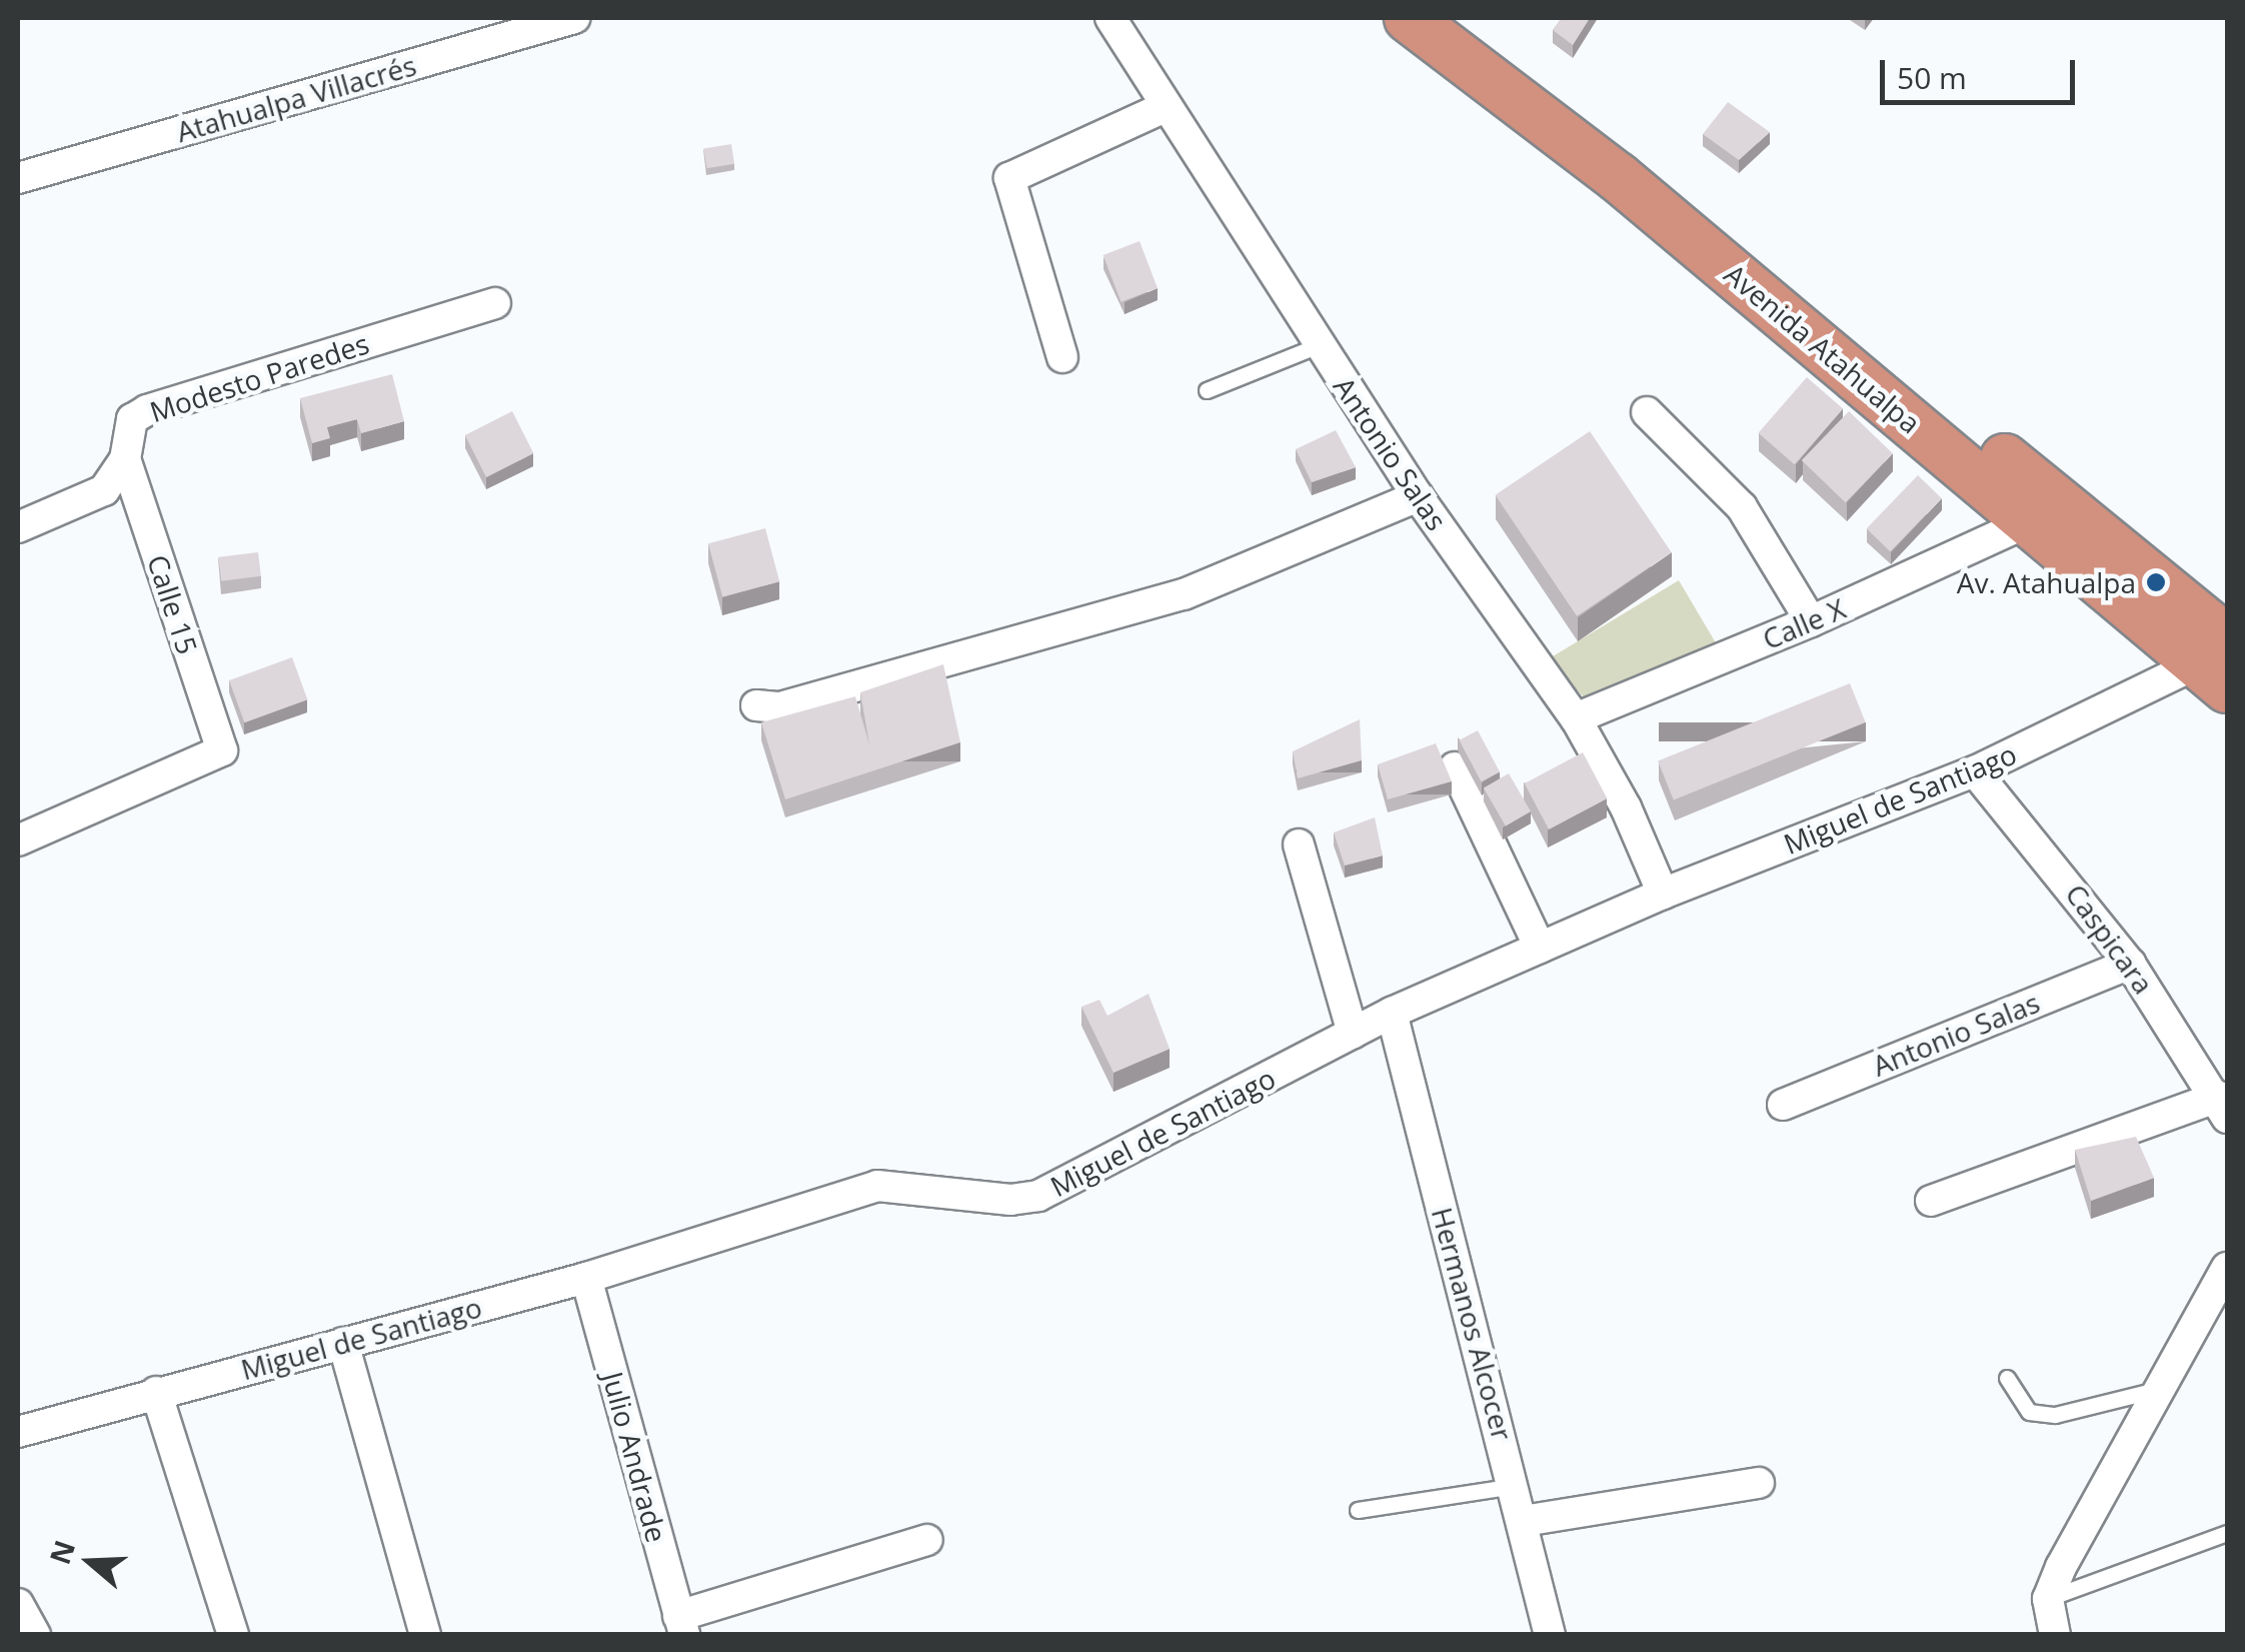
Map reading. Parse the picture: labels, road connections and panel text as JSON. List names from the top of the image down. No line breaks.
{"streets":{"highway":["Avenida Atahualpa"],"street":["Atahualpa Villacrés","Modesto Paredes","Antonio Salas","Calle 15","Calle X","Miguel de Santiago","Caspicara","Hermanos Alcocer","Julio Andrade"]},"crossings":[["Avenida Atahualpa","Calle X"],["Avenida Atahualpa","Miguel de Santiago"],["Modesto Paredes","Calle 15"],["Antonio Salas","Calle X"],["Antonio Salas","Miguel de Santiago"],["Antonio Salas","Caspicara"],["Miguel de Santiago","Caspicara"],["Miguel de Santiago","Hermanos Alcocer"],["Miguel de Santiago","Julio Andrade"]],"places":["Av. Atahualpa"],"scale_bar":"50 m","north":"left"}
